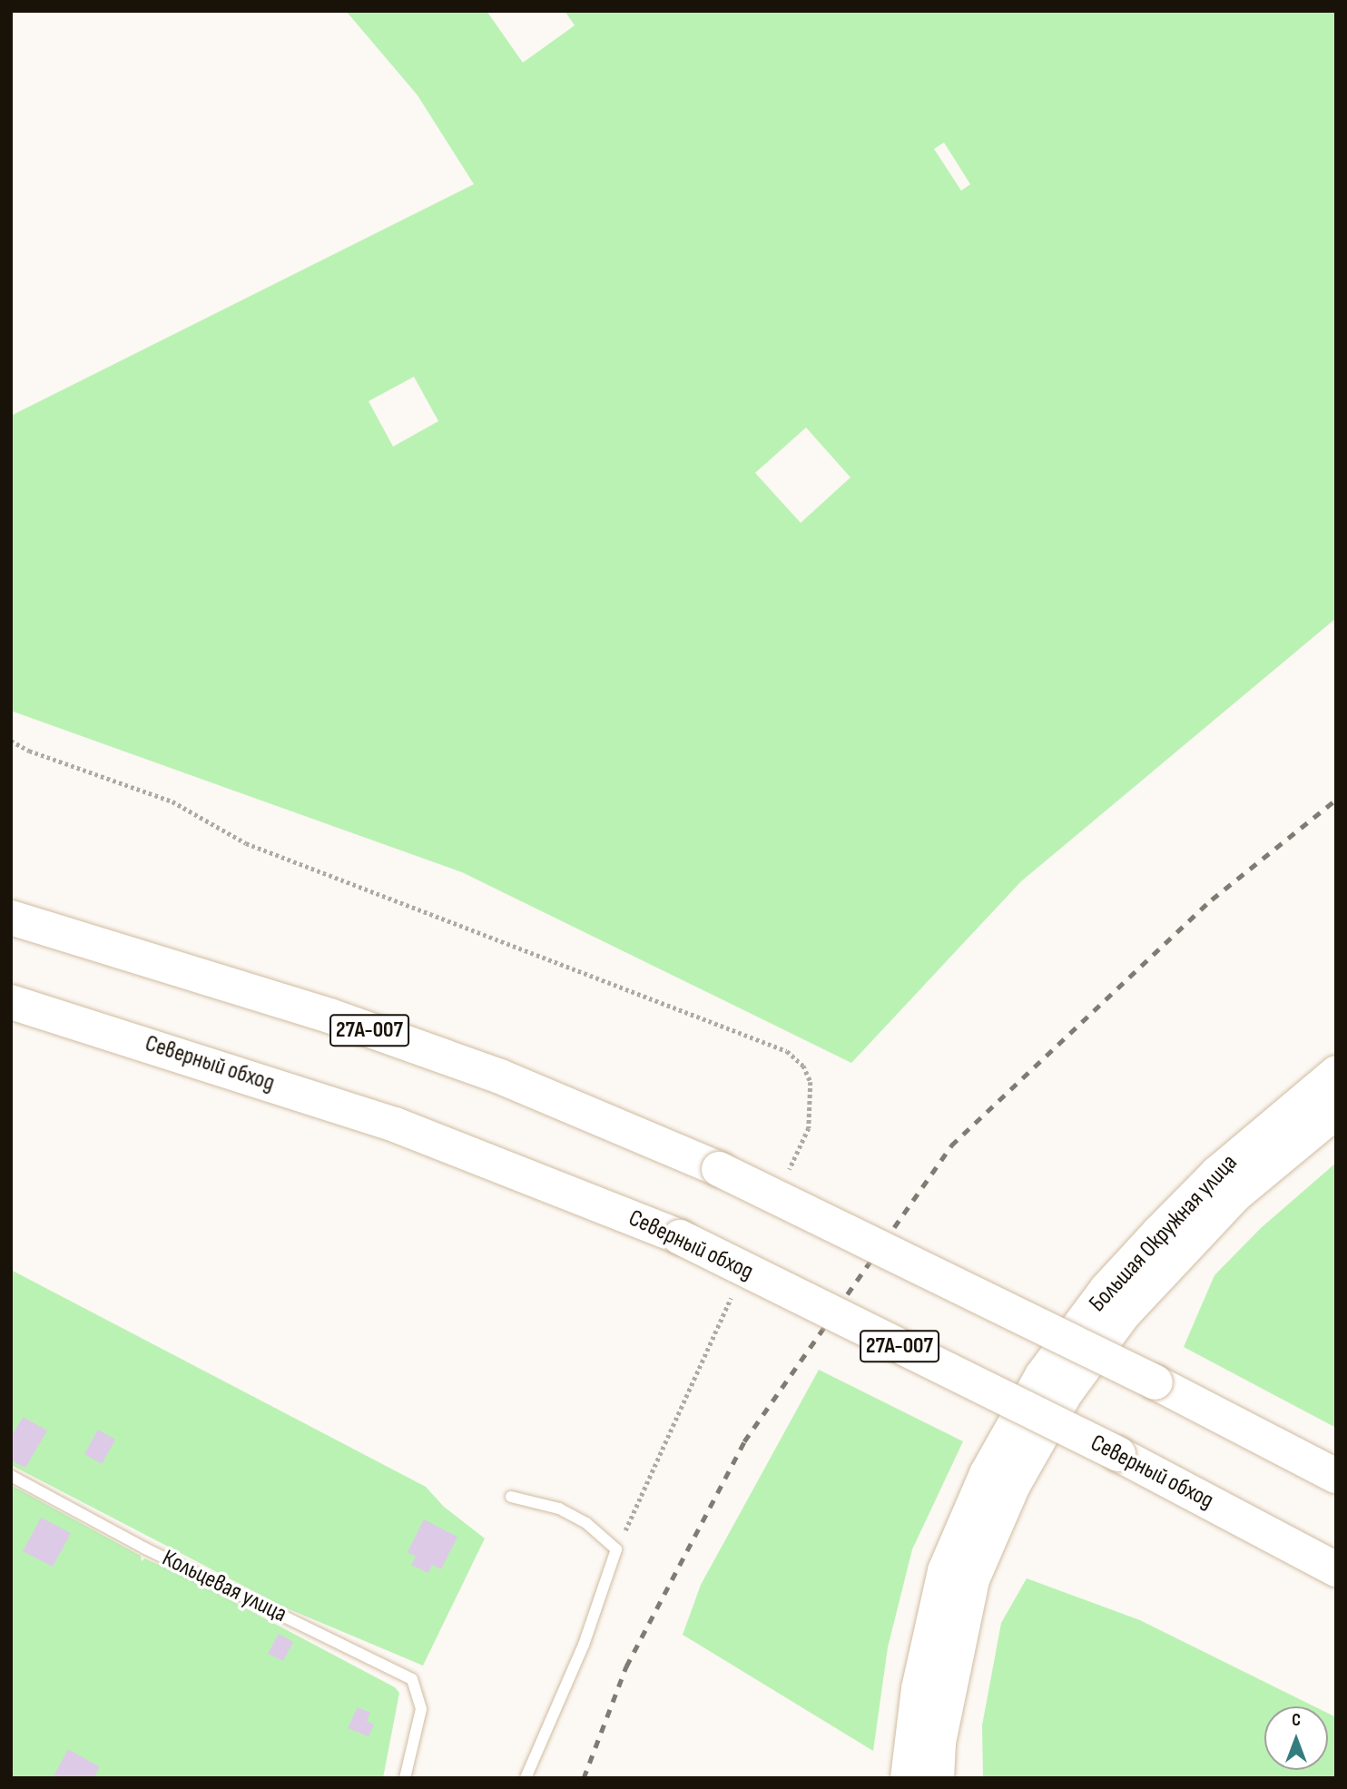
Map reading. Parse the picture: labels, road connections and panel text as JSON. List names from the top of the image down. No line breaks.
{"streets":{"highway":["27А-007","Северный обход"],"main road":["Большая Окружная улица"],"lane":["Кольцевая улица"]},"north":"top"}
